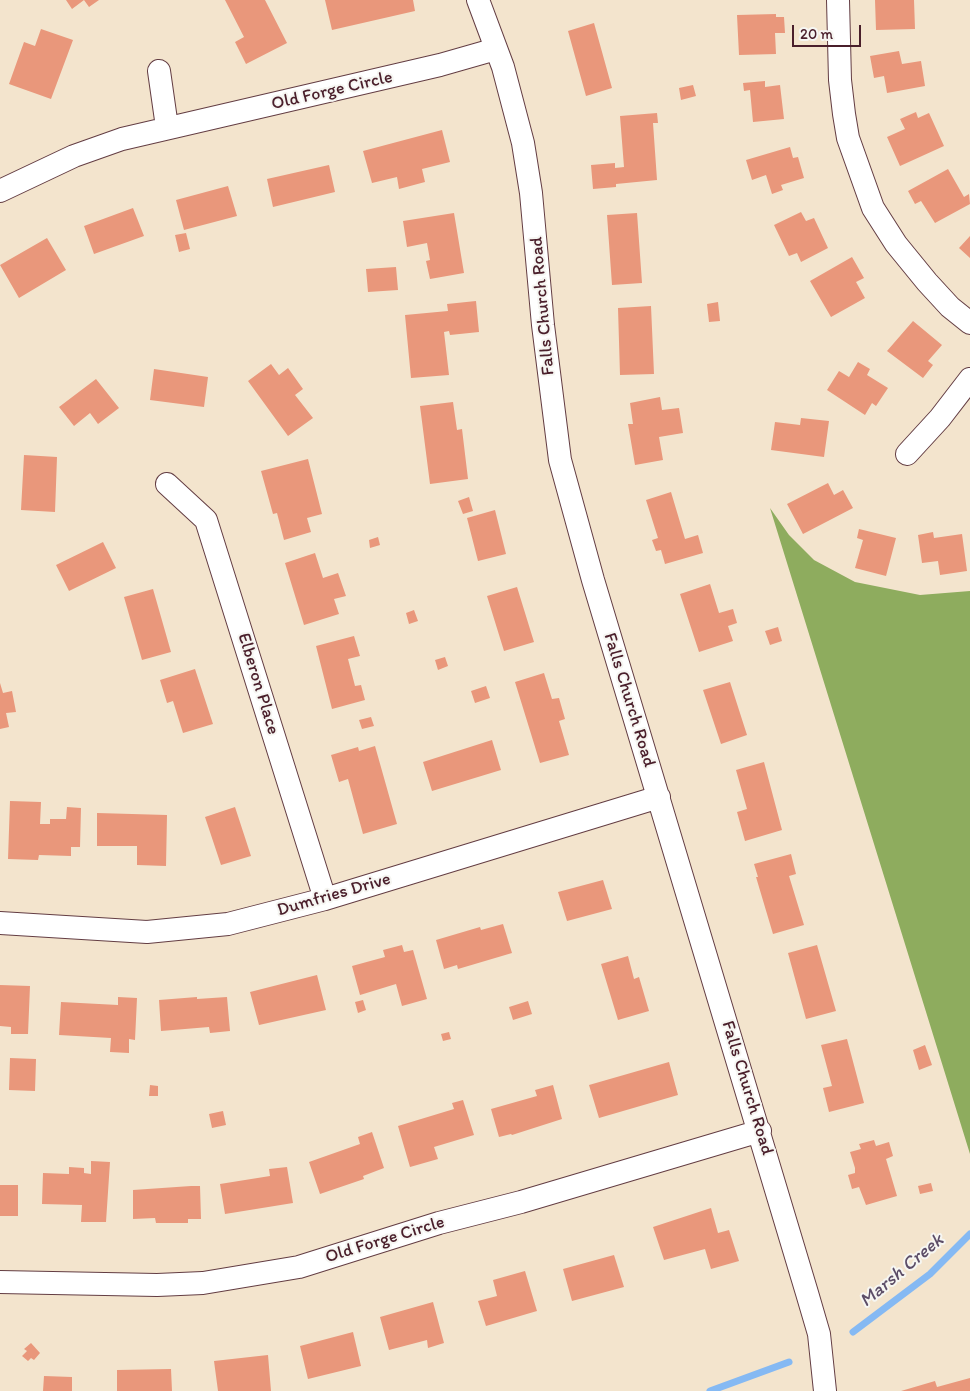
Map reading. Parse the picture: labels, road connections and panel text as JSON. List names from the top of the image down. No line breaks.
{"streets":{"street":["Old Forge Circle","Falls Church Road","Elberon Place","Dumfries Drive"]},"crossings":[["Old Forge Circle","Falls Church Road"],["Falls Church Road","Dumfries Drive"],["Elberon Place","Dumfries Drive"]],"water":["Marsh Creek"],"scale_bar":"20 m"}
